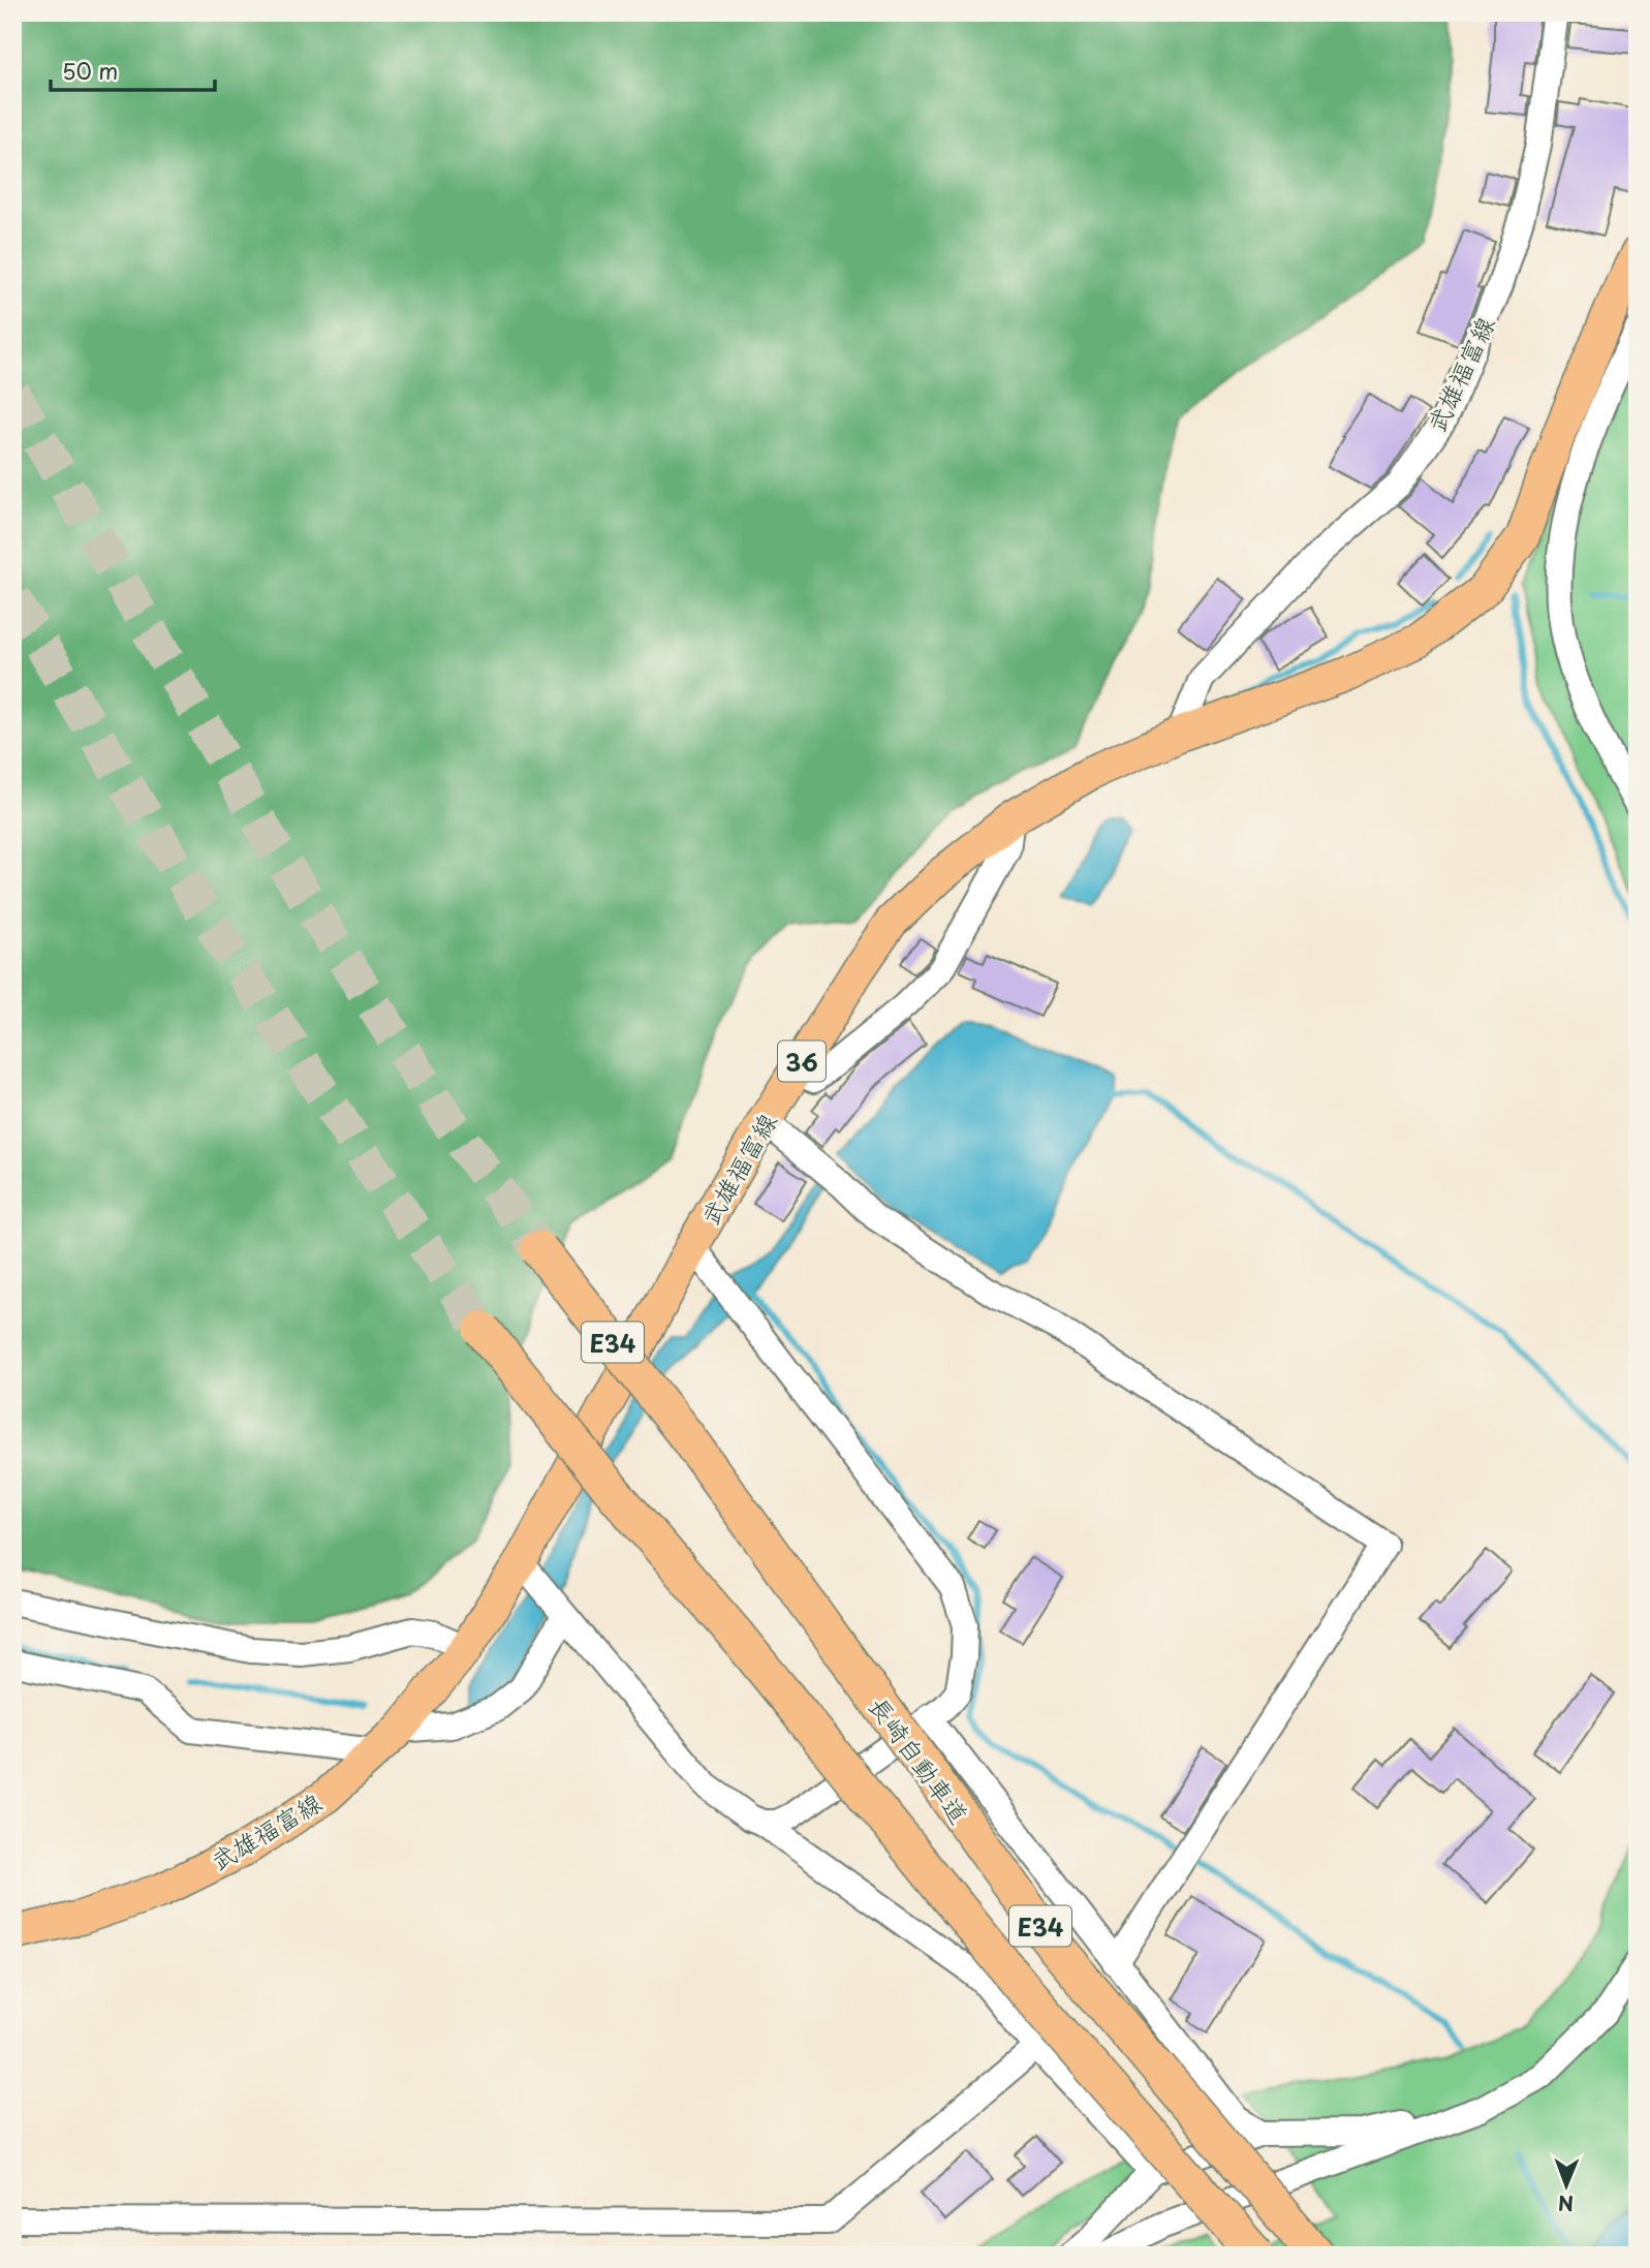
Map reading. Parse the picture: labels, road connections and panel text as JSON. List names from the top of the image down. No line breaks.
{"streets":{"highway":["E34","長崎自動車道"],"main road":["武雄福富線","36"]},"scale_bar":"50 m","north":"bottom"}
